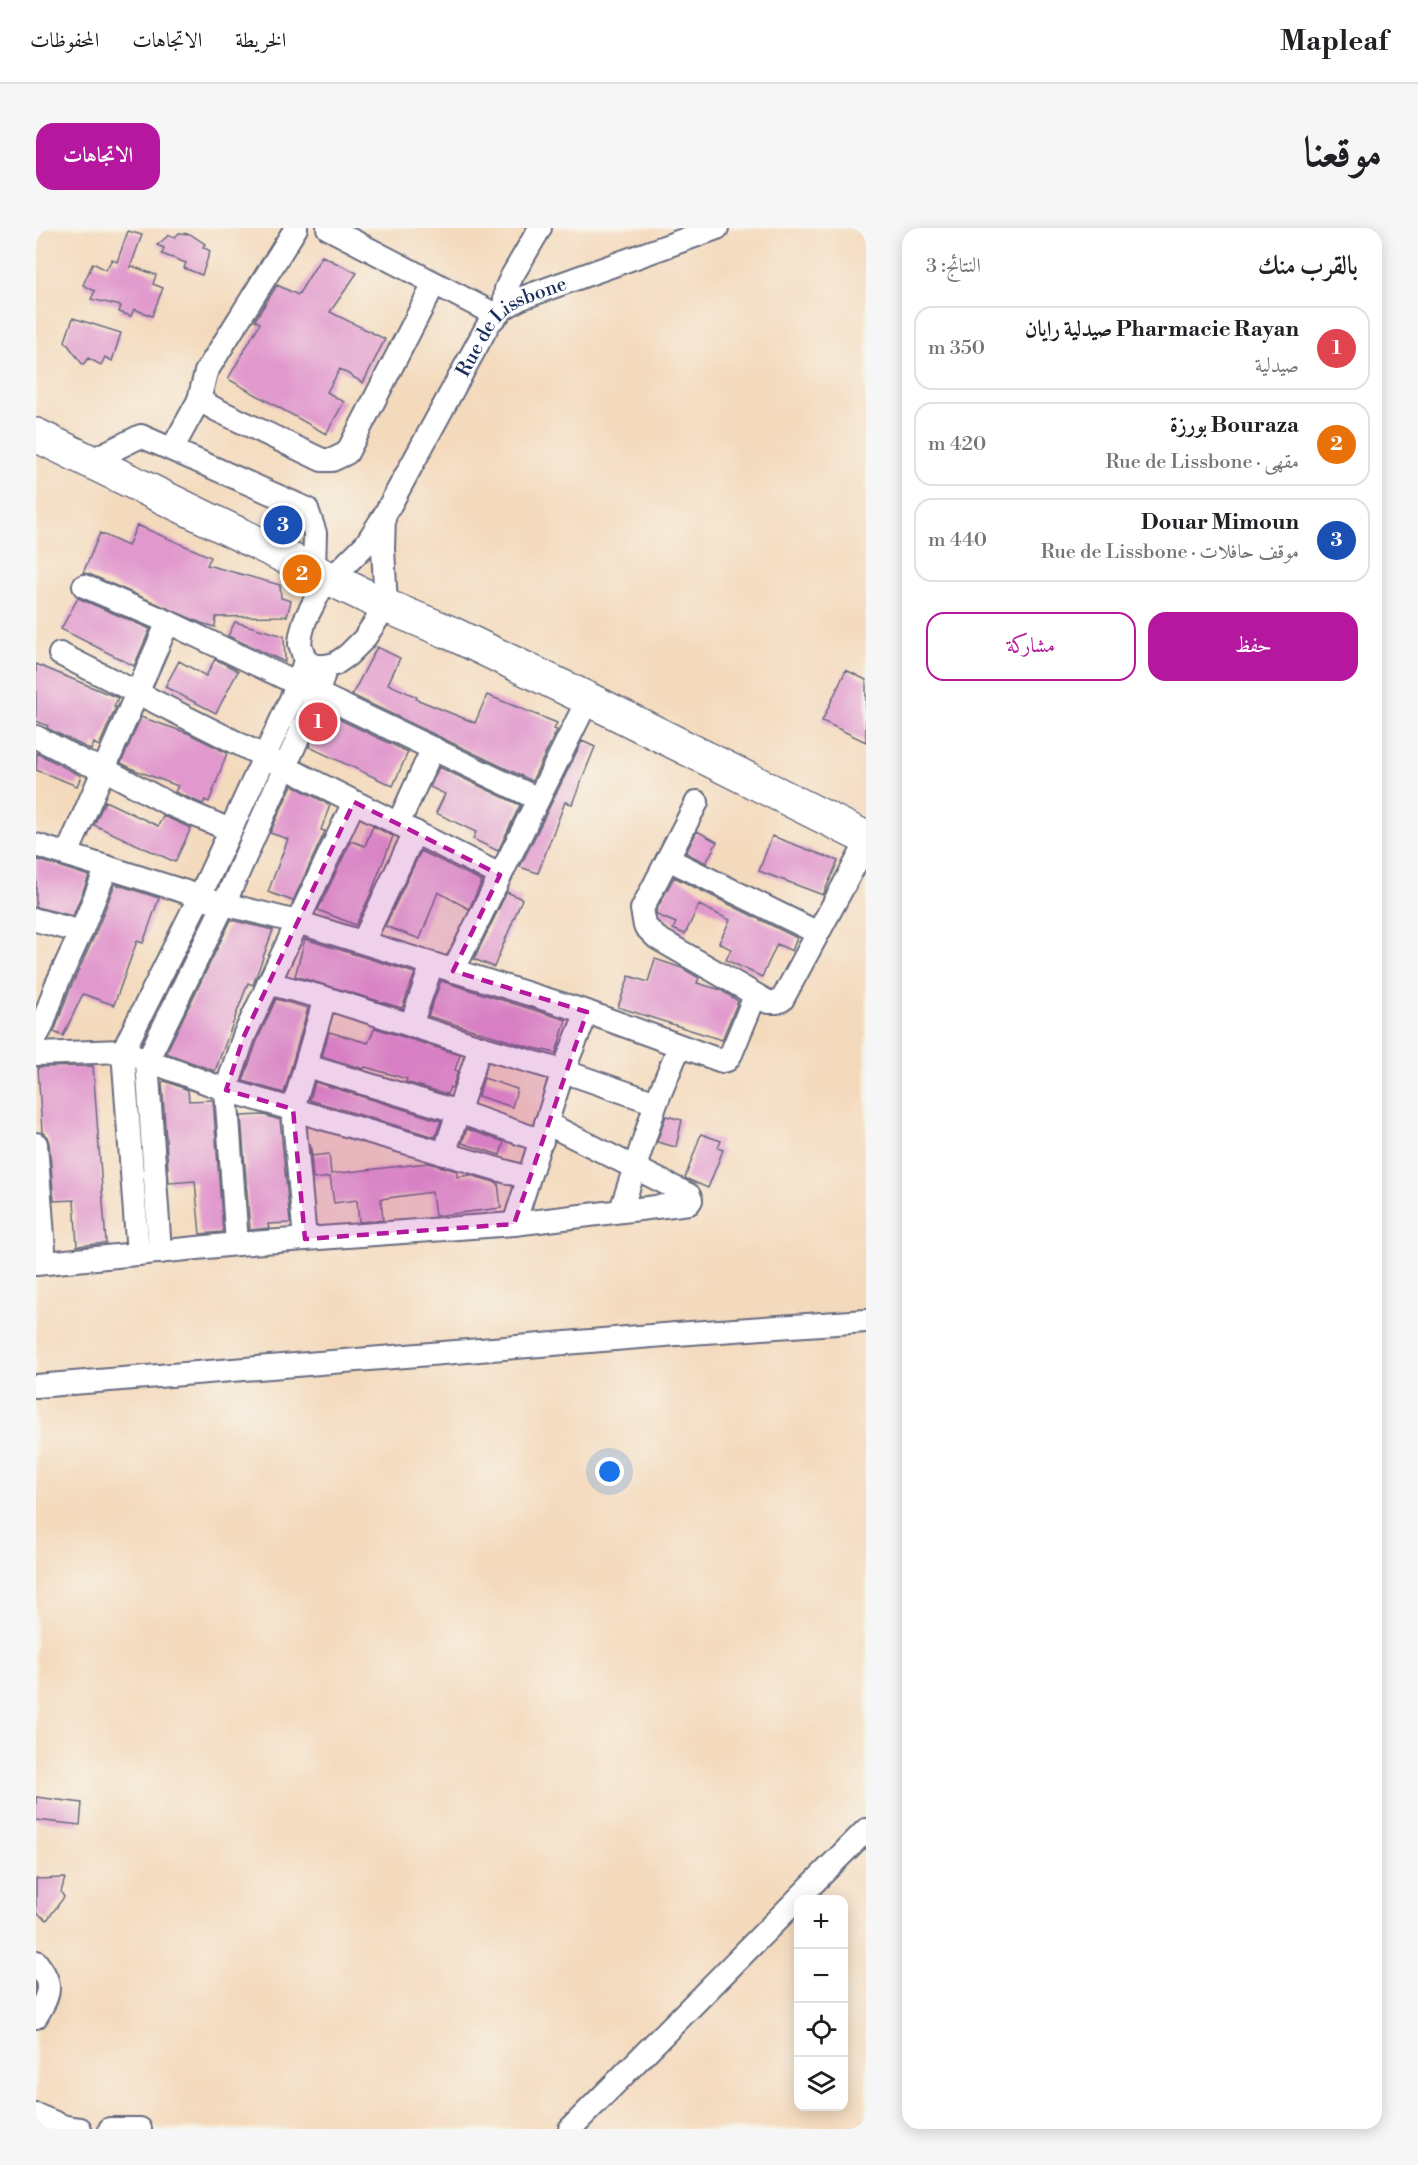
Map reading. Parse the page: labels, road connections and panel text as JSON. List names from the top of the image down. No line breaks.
{"streets":{"street":["Rue de Lissbone"]},"page":{"header":"Mapleaf","nav":["الخريطة","الاتجاهات","المحفوظات"],"title":"موقعنا","buttons":["الاتجاهات",["حفظ","مشاركة"]],"heading":["بالقرب منك","النتائج: 3"],"list":[{"mark":"1","name":"Pharmacie Rayan صيدلية رايان","note":"صيدلية","value":"350 m"},{"mark":"2","name":"Bouraza بورزة","note":"مقهى · Rue de Lissbone","value":"420 m"},{"mark":"3","name":"Douar Mimoun","note":"موقف حافلات · Rue de Lissbone","value":"440 m"}],"pins":["3","2","1"],"map_buttons":["+","−"]}}
